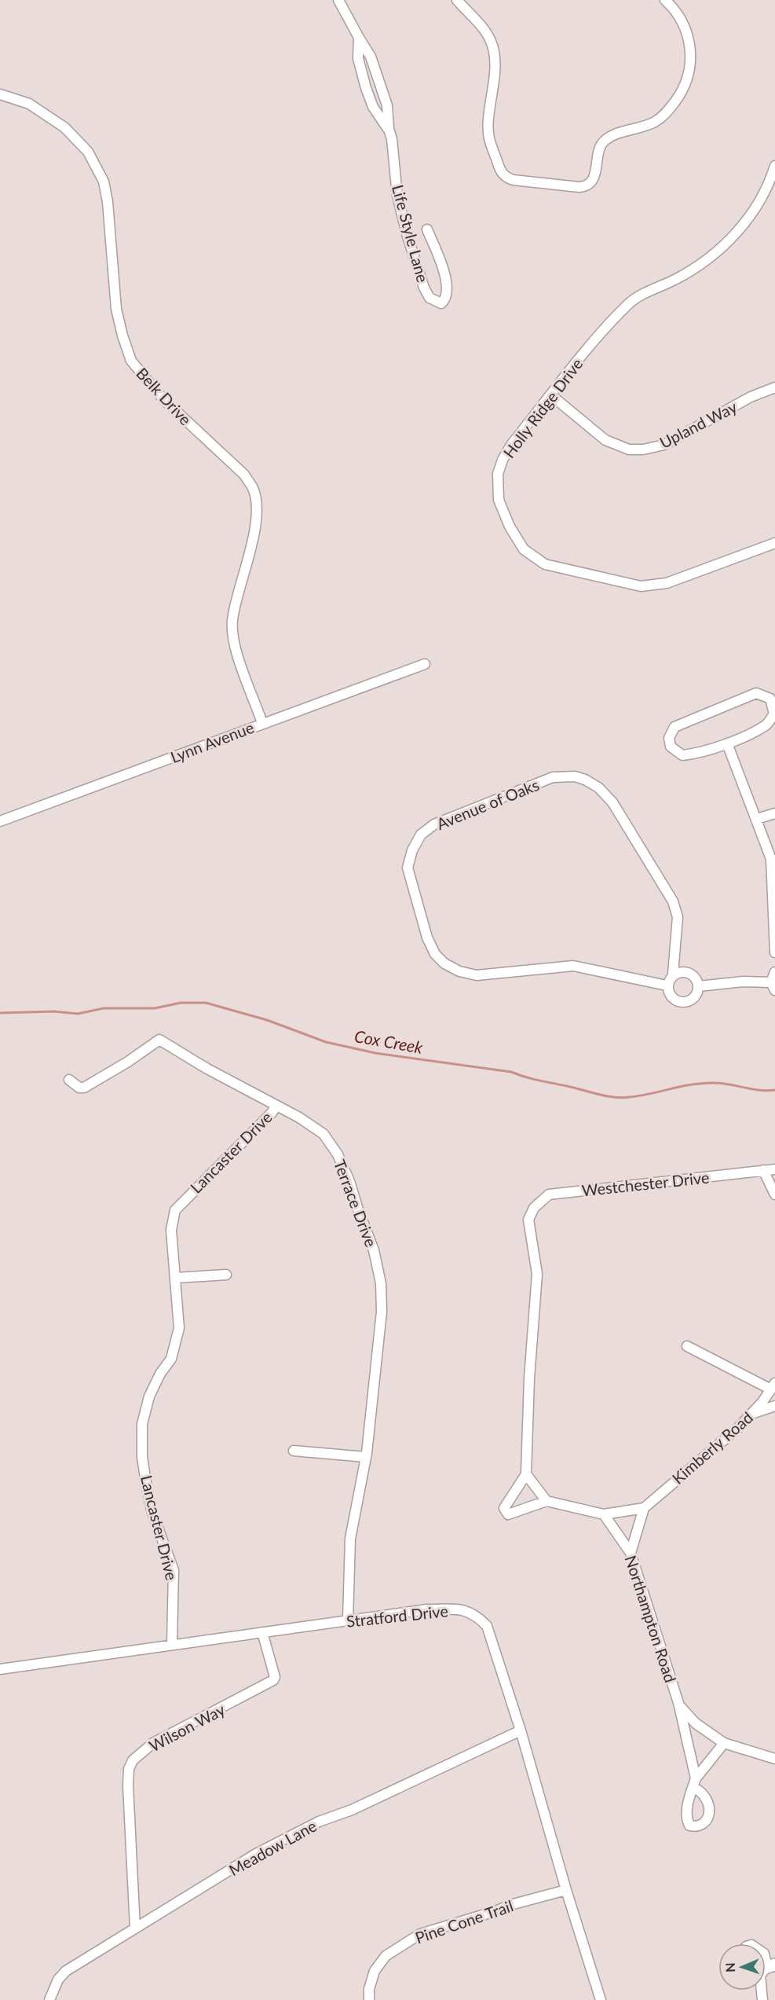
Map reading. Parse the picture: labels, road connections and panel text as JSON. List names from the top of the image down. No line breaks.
{"streets":{"street":["Life Style Lane","Belk Drive","Holly Ridge Drive","Upland Way","Lynn Avenue","Avenue of Oaks","Lancaster Drive","Westchester Drive","Terrace Drive","Kimberly Road","Stratford Drive","Northampton Road","Wilson Way","Meadow Lane","Pine Cone Trail"]},"crossings":[["Belk Drive","Lynn Avenue"],["Holly Ridge Drive","Upland Way"],["Lancaster Drive","Terrace Drive"],["Lancaster Drive","Stratford Drive"],["Terrace Drive","Stratford Drive"],["Stratford Drive","Wilson Way"],["Stratford Drive","Meadow Lane"],["Stratford Drive","Pine Cone Trail"],["Wilson Way","Meadow Lane"]],"water":["Cox Creek"],"north":"left"}
